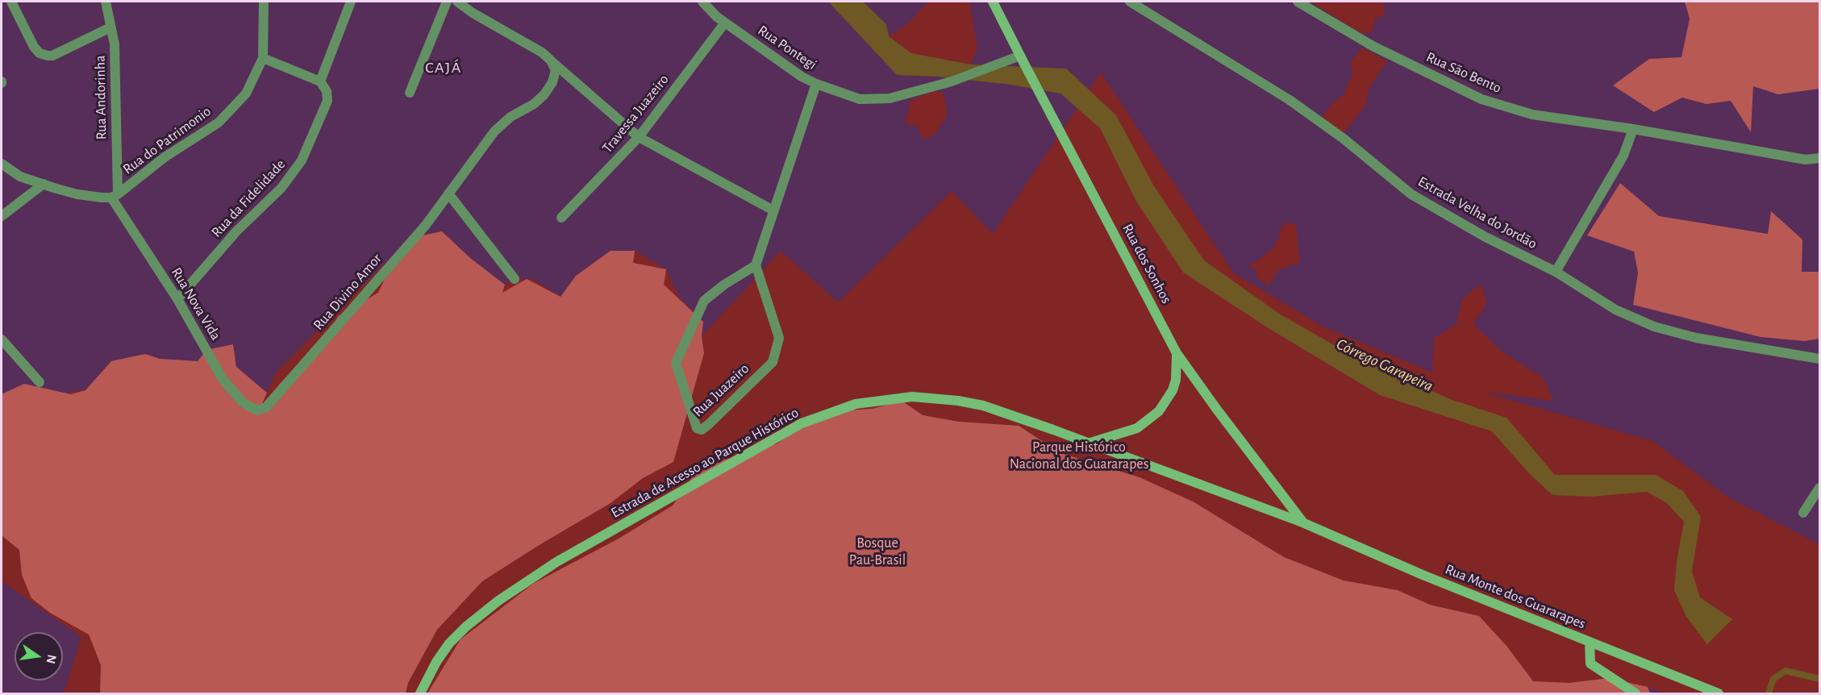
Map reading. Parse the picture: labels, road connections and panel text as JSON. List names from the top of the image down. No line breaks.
{"streets":{"main road":["Rua dos Sonhos","Estrada de Acesso ao Parque Histórico","Rua Monte dos Guararapes"],"street":["Rua Pontegi","Rua São Bento","Rua Andorinha","Travessa Juazeiro","Rua do Patrimonio","Rua da Fidelidade","Estrada Velha do Jordão","Rua Divino Amor","Rua Nova Vida","Rua Juazeiro"]},"crossings":[["Rua Pontegi","Travessa Juazeiro"],["Rua Pontegi","Rua dos Sonhos"],["Rua Andorinha","Rua do Patrimonio"],["Rua Andorinha","Rua Nova Vida"],["Rua do Patrimonio","Rua Nova Vida"],["Rua da Fidelidade","Rua Nova Vida"],["Rua dos Sonhos","Estrada de Acesso ao Parque Histórico"],["Rua dos Sonhos","Rua Monte dos Guararapes"],["Rua Divino Amor","Rua Nova Vida"],["Estrada de Acesso ao Parque Histórico","Rua Monte dos Guararapes"]],"districts":["CAJÁ"],"water":["Córrego Garapeira"],"parks":["Parque Histórico Nacional dos Guararapes","Bosque Pau-Brasil"],"north":"right"}
